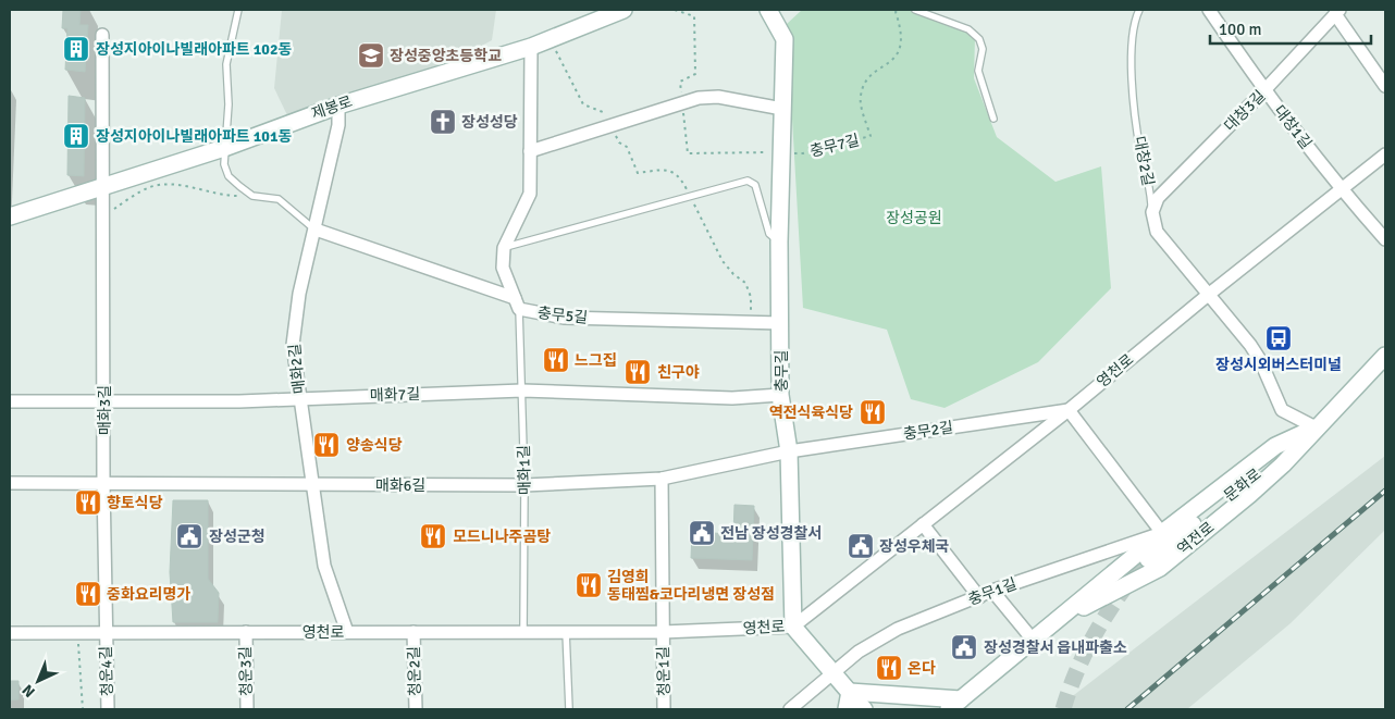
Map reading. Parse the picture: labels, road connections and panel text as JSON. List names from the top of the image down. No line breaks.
{"streets":{"street":["제봉로","대창3길","대창1길","대창2길","충무5길","매화2길","충무길","영천로","매화7길","매화3길","충무2길","매화6길","문화로","역전로","충무1길","청운4길","청운3길","청운2길","청운1길"],"lane":["매화1길"],"path":["충무7길"]},"crossings":[["제봉로","매화2길"],["제봉로","매화3길"],["대창3길","대창1길"],["대창3길","대창2길"],["대창1길","영천로"],["충무7길","충무길"],["대창2길","영천로"],["대창2길","문화로"],["대창2길","역전로"],["충무5길","매화2길"],["충무5길","충무길"],["충무5길","매화1길"],["매화2길","영천로"],["매화2길","매화7길"],["매화2길","매화6길"],["충무길","영천로"],["충무길","매화7길"],["충무길","충무2길"],["충무길","매화6길"],["영천로","매화3길"],["영천로","충무2길"],["영천로","매화1길"],["영천로","청운4길"],["영천로","청운3길"],["영천로","청운2길"],["영천로","청운1길"],["매화7길","매화3길"],["매화7길","매화1길"],["매화3길","매화6길"],["매화3길","청운4길"],["충무2길","매화6길"],["매화1길","매화6길"],["매화6길","청운1길"],["문화로","역전로"],["역전로","충무1길"]],"parks":["장성공원"],"places":{"building":["장성지아이나빌래아파트 102동","장성지아이나빌래아파트 101동"],"school or university":["장성중앙초등학교"],"church":["장성성당"],"bus stop":["장성시외버스터미널"],"restaurant":["느그집","친구야","역전식육식당","양송식당","향토식당","모드니나주곰탕","김영희 동태찜&코다리냉면 장성점","중화요리명가","온다"],"public building":["전남 장성경찰서","장성군청","장성우체국","장성경찰서 읍내파출소"]},"scale_bar":"100 m","north":"bottom left"}
